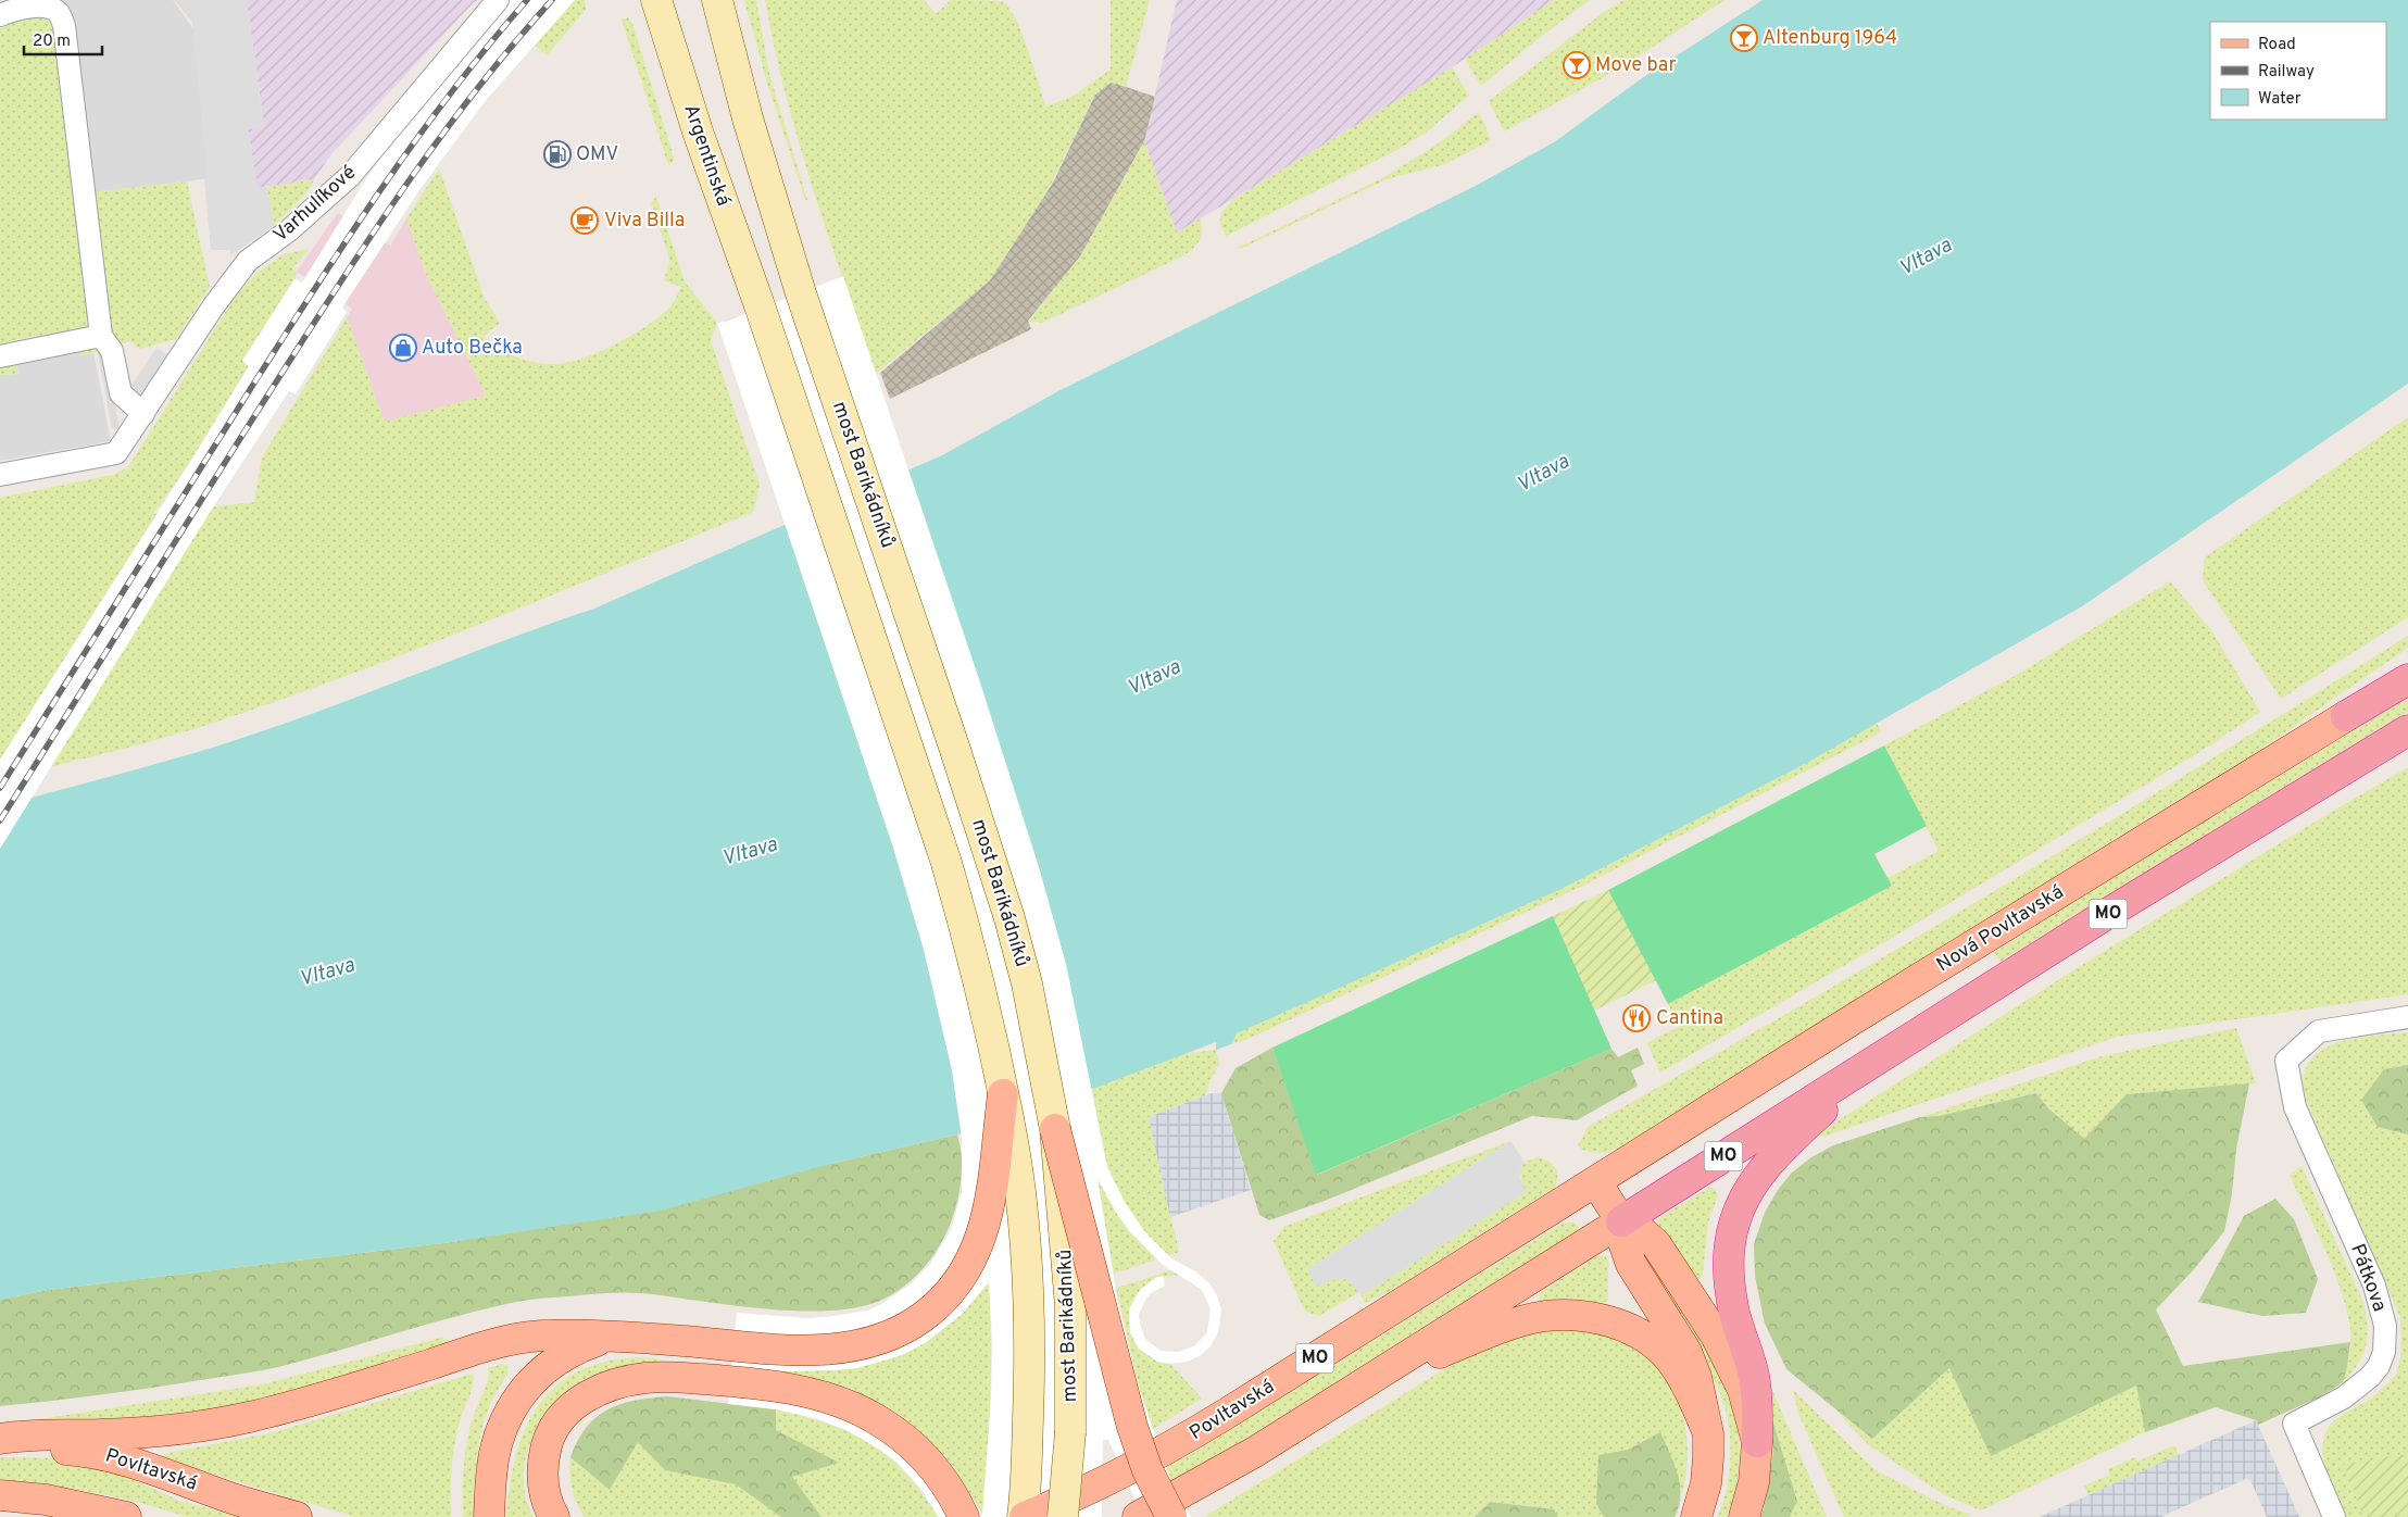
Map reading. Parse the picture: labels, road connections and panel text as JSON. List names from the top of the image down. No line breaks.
{"streets":{"highway":["MO","Nová Povltavská"],"main road":["Argentinská","most Barikádníků","Povltavská"],"street":["Varhulíkové","Pátkova"]},"crossings":[["Argentinská","most Barikádníků"],["most Barikádníků","Povltavská"],["Nová Povltavská","Povltavská"]],"water":["Vltava"],"places":{"bar":["Altenburg 1964","Move bar"],"fuel station":["OMV"],"cafe":["Viva Billa"],"shop":["Auto Bečka"],"restaurant":["Cantina"]},"legend":["Road","Railway","Water"],"scale_bar":"20 m"}
